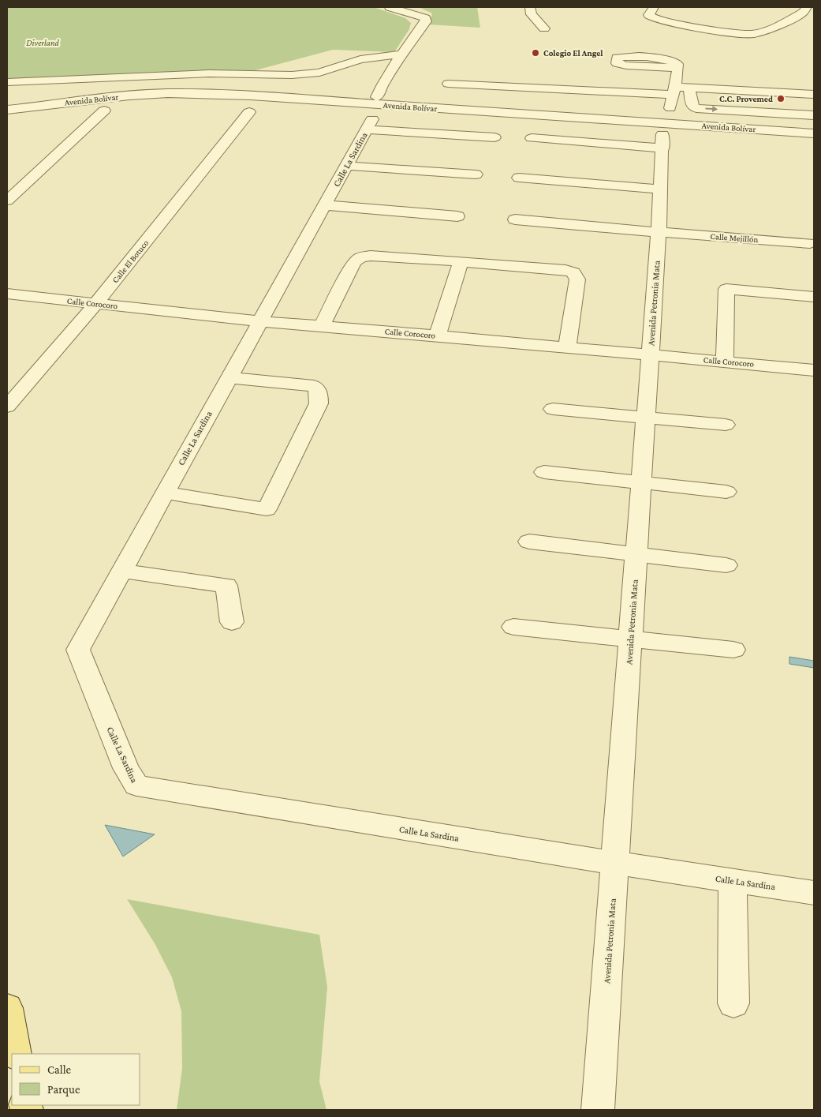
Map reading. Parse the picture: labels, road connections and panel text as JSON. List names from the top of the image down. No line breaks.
{"streets":{"street":["Avenida Bolívar","Calle La Sardina","Calle Mejillón","Calle El Botuco","Calle Corocoro","Avenida Petronia Mata"]},"crossings":[["Avenida Bolívar","Avenida Petronia Mata"],["Calle La Sardina","Calle Corocoro"],["Calle La Sardina","Avenida Petronia Mata"],["Calle Mejillón","Avenida Petronia Mata"],["Calle El Botuco","Calle Corocoro"],["Calle Corocoro","Avenida Petronia Mata"]],"parks":["Diverland"],"places":["Colegio El Angel","C.C. Provemed"],"legend":["Calle","Parque"]}
